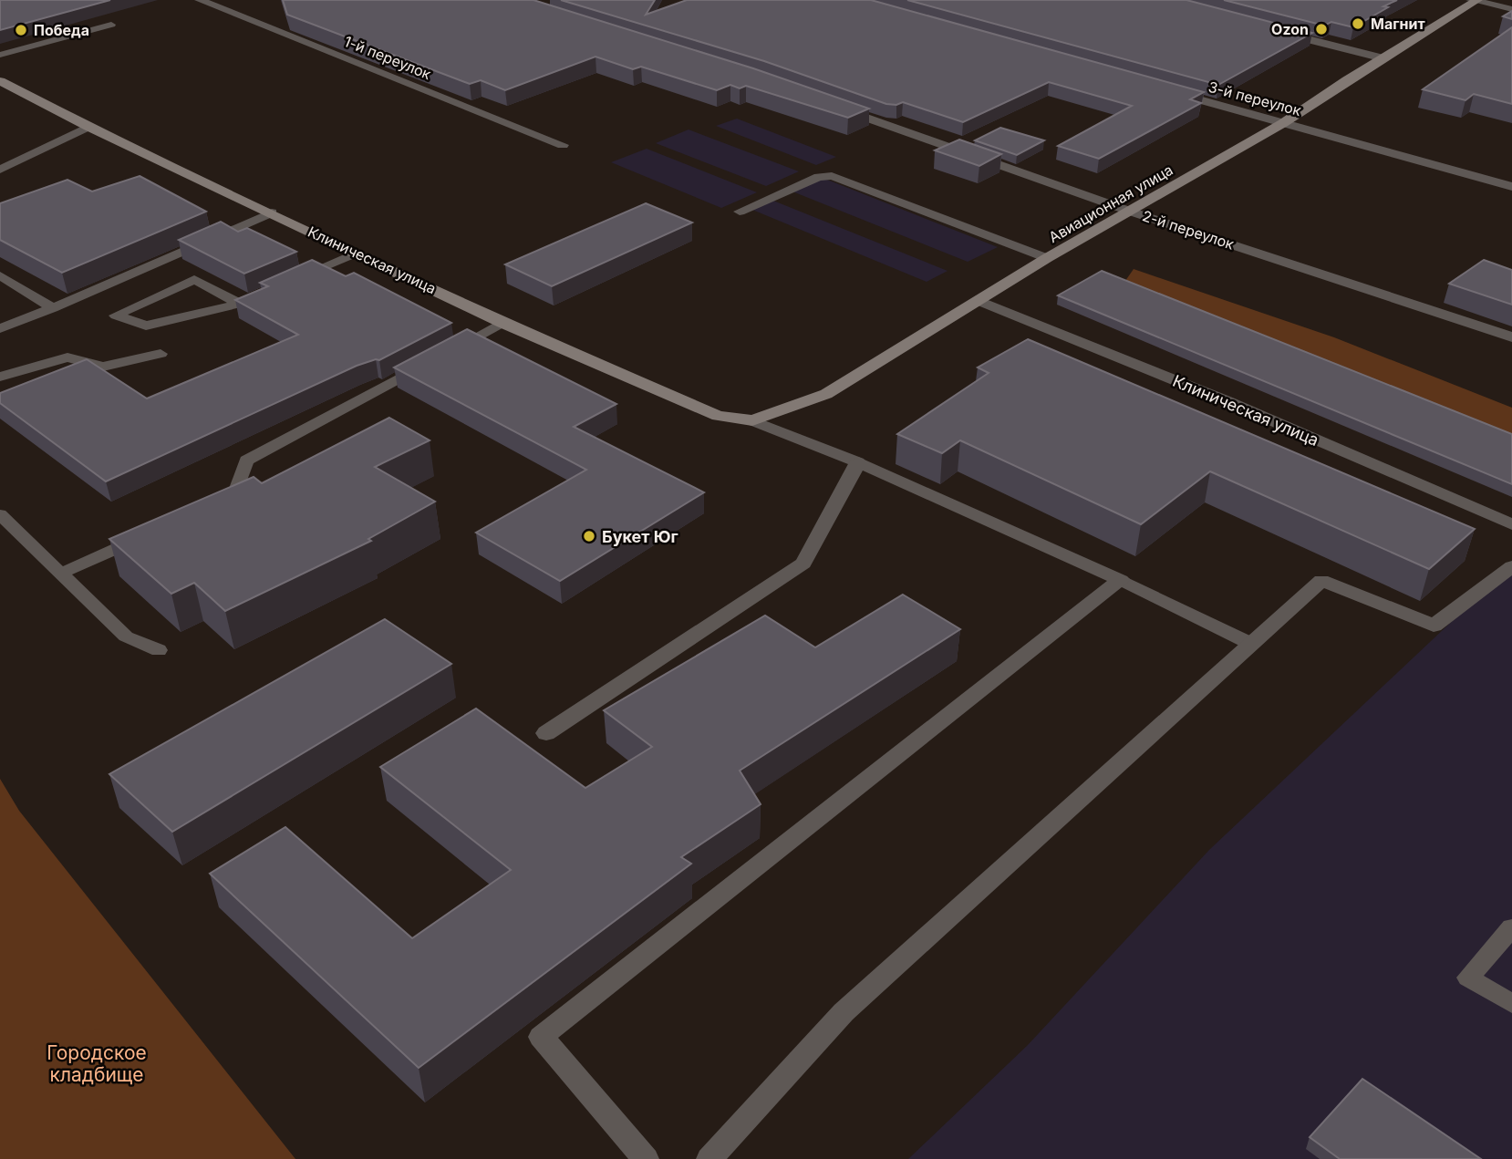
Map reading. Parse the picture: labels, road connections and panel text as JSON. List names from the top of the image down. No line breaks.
{"streets":{"main road":["Авиационная улица","Клиническая улица"],"street":["1-й переулок","3-й переулок","2-й переулок"]},"crossings":[["3-й переулок","Авиационная улица"],["Авиационная улица","2-й переулок"],["Авиационная улица","Клиническая улица"]],"parks":["Городское кладбище"],"places":["Магнит","Ozon","Победа","Букет Юг"]}
